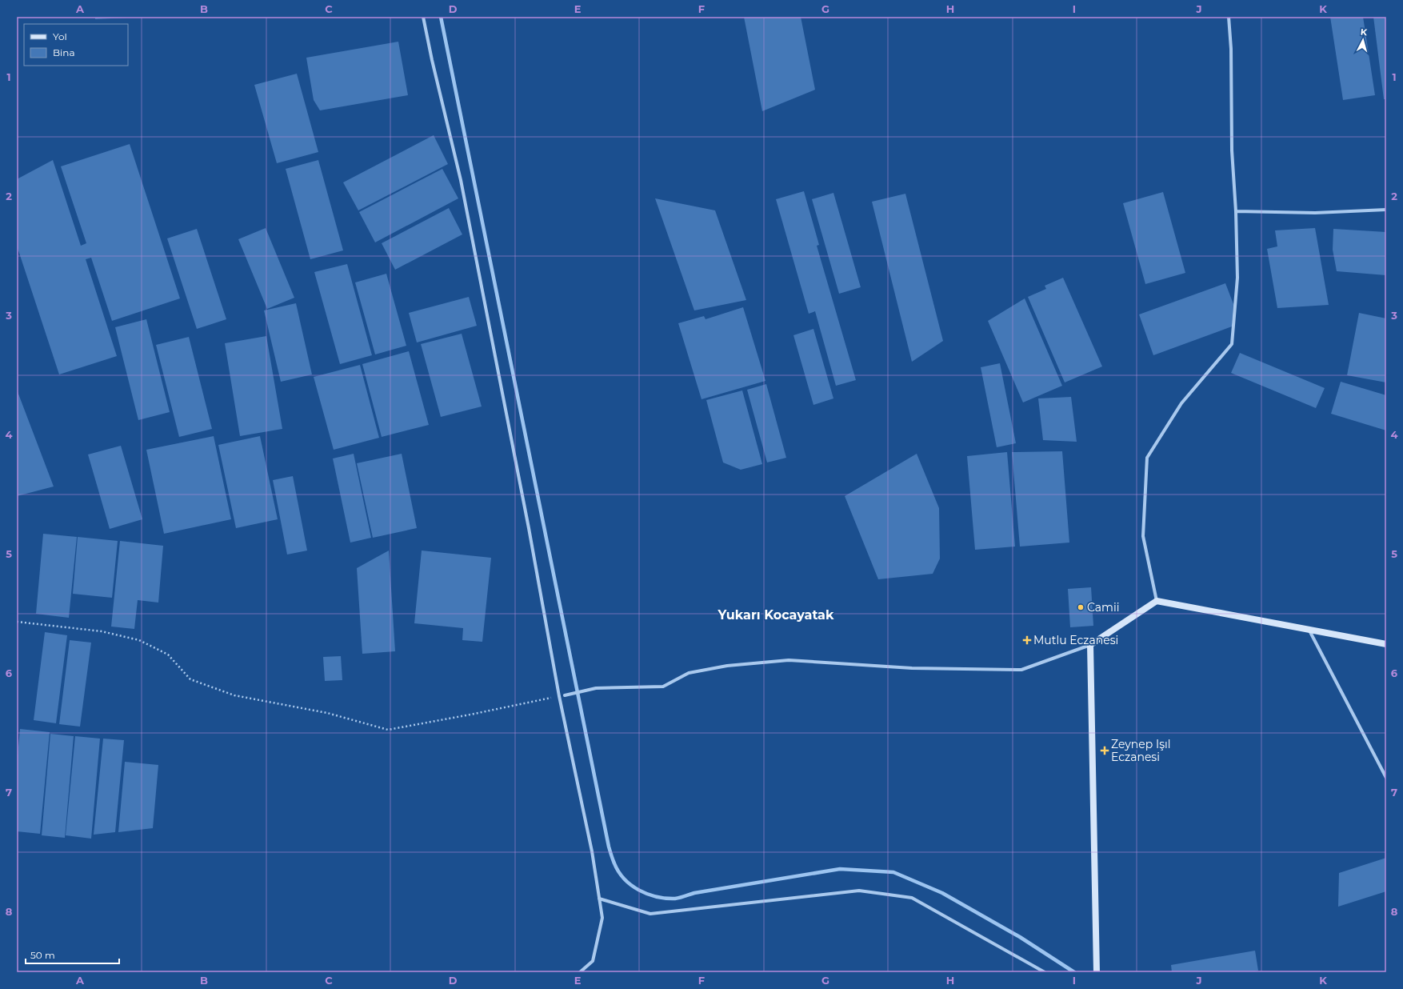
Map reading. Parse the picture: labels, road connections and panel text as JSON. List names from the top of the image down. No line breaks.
{"districts":["Yukarı Kocayatak"],"places":{"other":["Camii"],"health":["Mutlu Eczanesi","Zeynep Işıl Eczanesi"]},"legend":["Yol","Bina"],"scale_bar":"50 m","north":"top","grid":{"columns":["A","B","C","D","E","F","G","H","I","J","K"],"rows":["1","2","3","4","5","6","7","8"]}}
